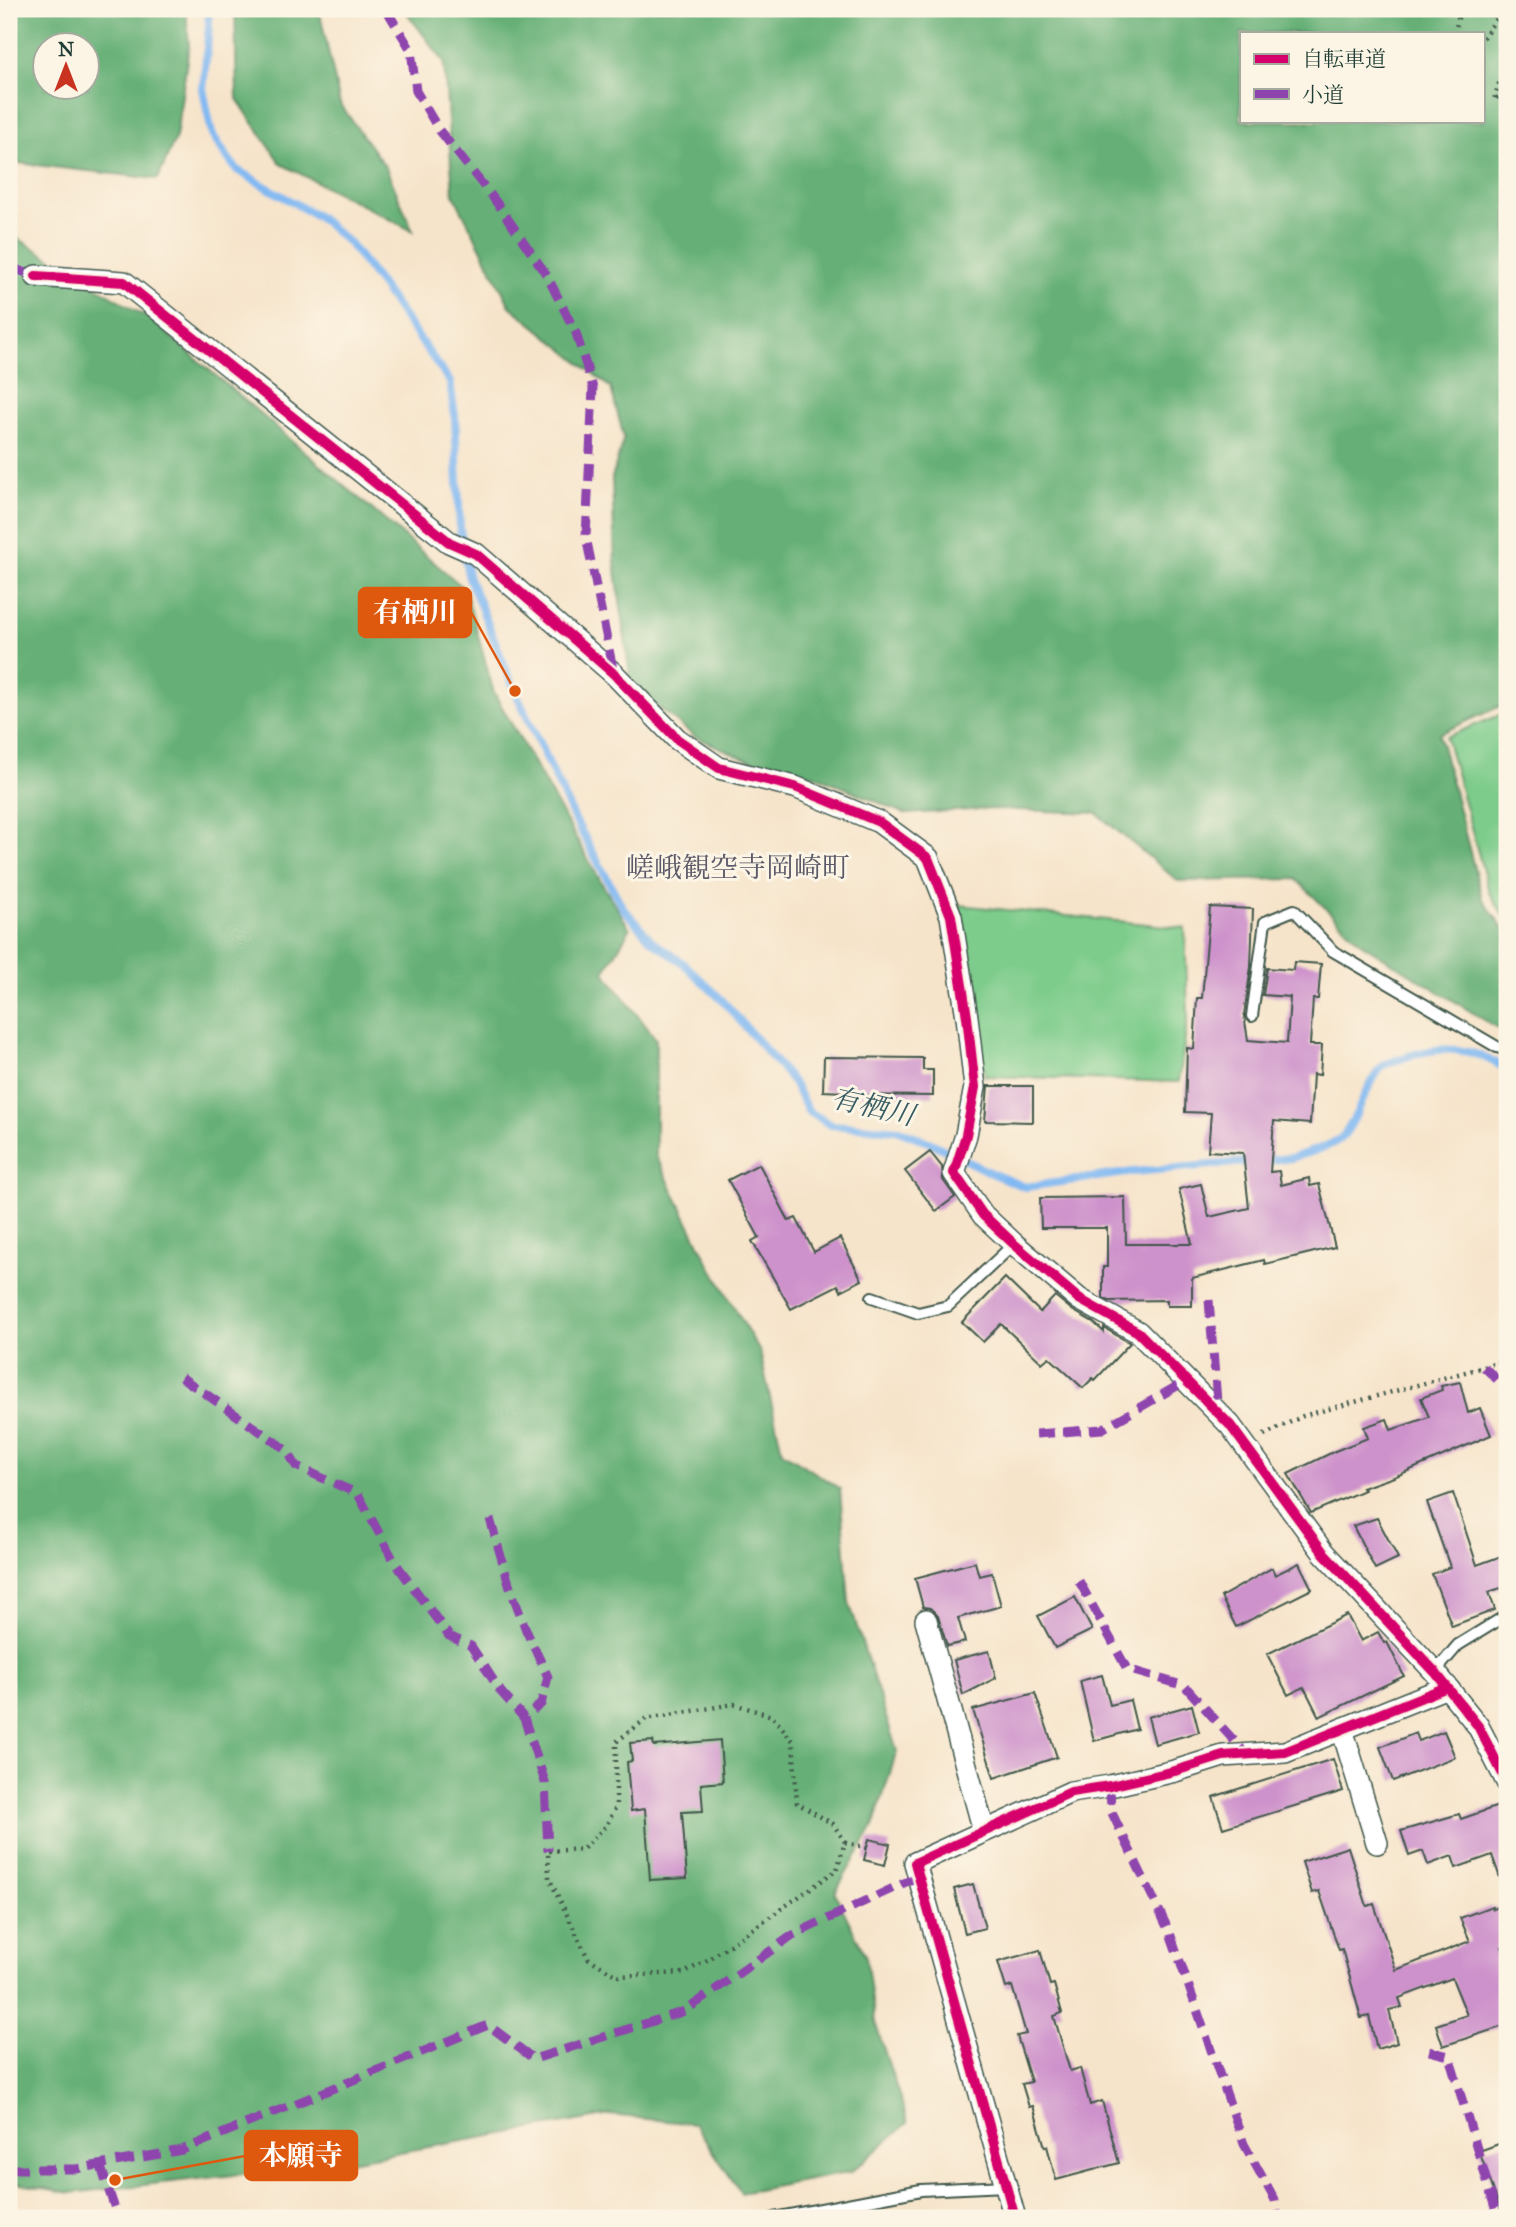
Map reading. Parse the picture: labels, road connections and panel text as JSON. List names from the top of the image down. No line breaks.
{"districts":["嵯峨観空寺岡崎町"],"water":["有栖川"],"places":["有栖川","本願寺"],"legend":["自転車道","小道"],"north":"top"}
